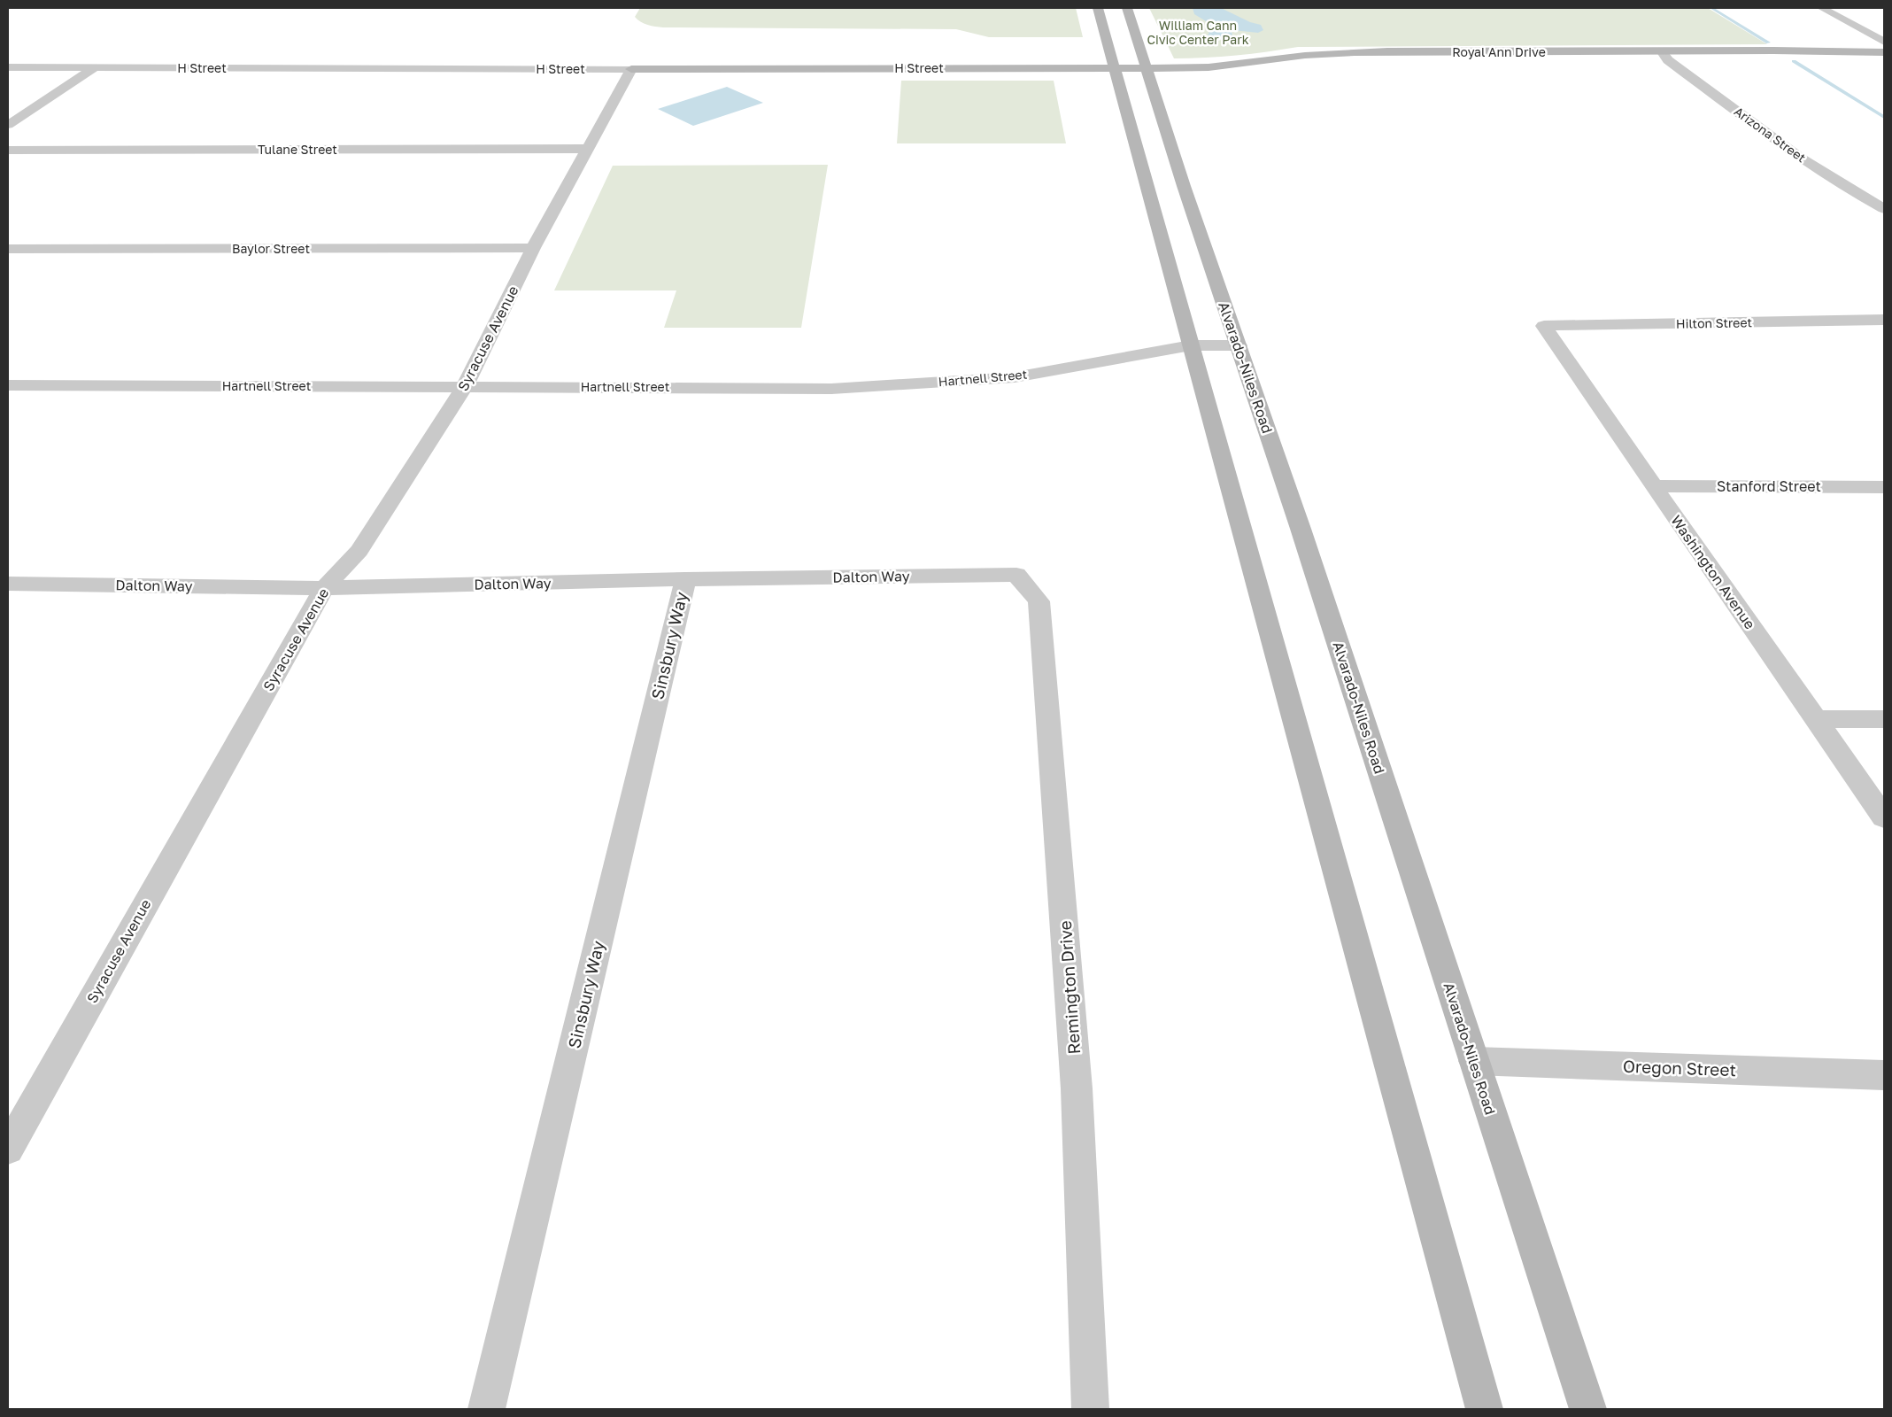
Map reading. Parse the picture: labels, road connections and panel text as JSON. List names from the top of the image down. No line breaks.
{"streets":{"main road":["Royal Ann Drive","H Street","Alvarado-Niles Road"],"street":["Arizona Street","Tulane Street","Baylor Street","Hilton Street","Syracuse Avenue","Hartnell Street","Stanford Street","Washington Avenue","Dalton Way","Sinsbury Way","Remington Drive","Oregon Street"]},"crossings":[["Royal Ann Drive","H Street"],["Royal Ann Drive","Arizona Street"],["Royal Ann Drive","Alvarado-Niles Road"],["H Street","Syracuse Avenue"],["Tulane Street","Syracuse Avenue"],["Baylor Street","Syracuse Avenue"],["Hilton Street","Washington Avenue"],["Syracuse Avenue","Hartnell Street"],["Syracuse Avenue","Dalton Way"],["Alvarado-Niles Road","Hartnell Street"],["Alvarado-Niles Road","Oregon Street"],["Stanford Street","Washington Avenue"],["Dalton Way","Sinsbury Way"],["Dalton Way","Remington Drive"]],"parks":["William Cann Civic Center Park"]}
